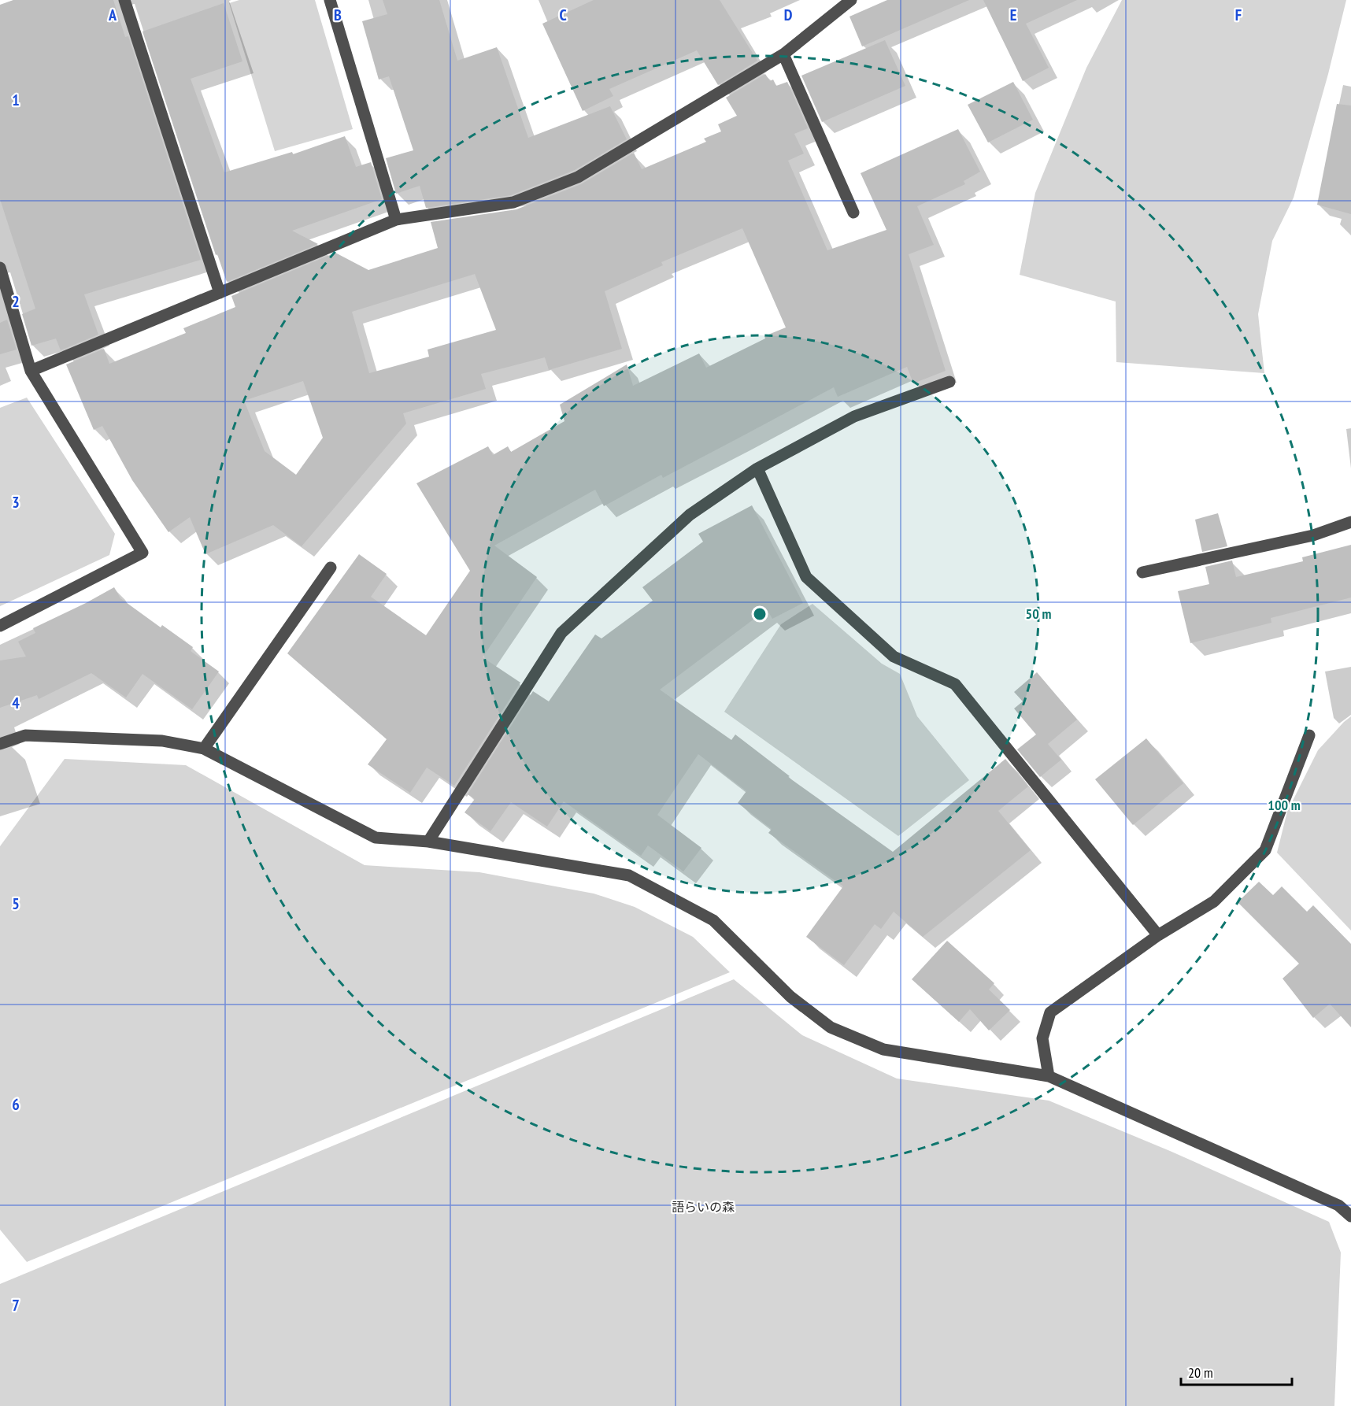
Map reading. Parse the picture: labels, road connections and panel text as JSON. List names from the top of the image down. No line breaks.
{"parks":["語らいの森"],"scale_bar":"20 m","grid":{"columns":["A","B","C","D","E","F"],"rows":["1","2","3","4","5","6","7"]},"rings":["50 m","100 m"]}
